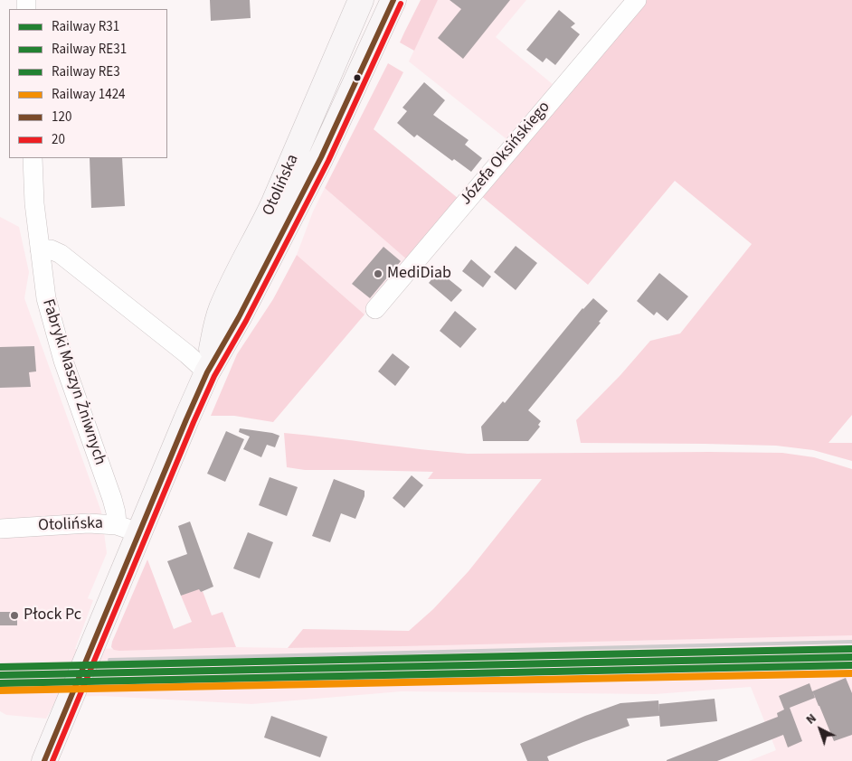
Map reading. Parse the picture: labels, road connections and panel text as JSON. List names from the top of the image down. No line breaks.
{"streets":{"main road":["Otolińska"],"street":["Józefa Oksińskiego","Fabryki Maszyn Żniwnych"]},"crossings":[["Otolińska","Fabryki Maszyn Żniwnych"]],"places":["MediDiab","Płock Pc"],"lines":["transit line 120","transit line 20","rail line RE3","rail line R31","rail line RE31","rail line 1424"],"legend":["Railway R31","Railway RE31","Railway RE3","Railway 1424","120","20"],"north":"top left"}
